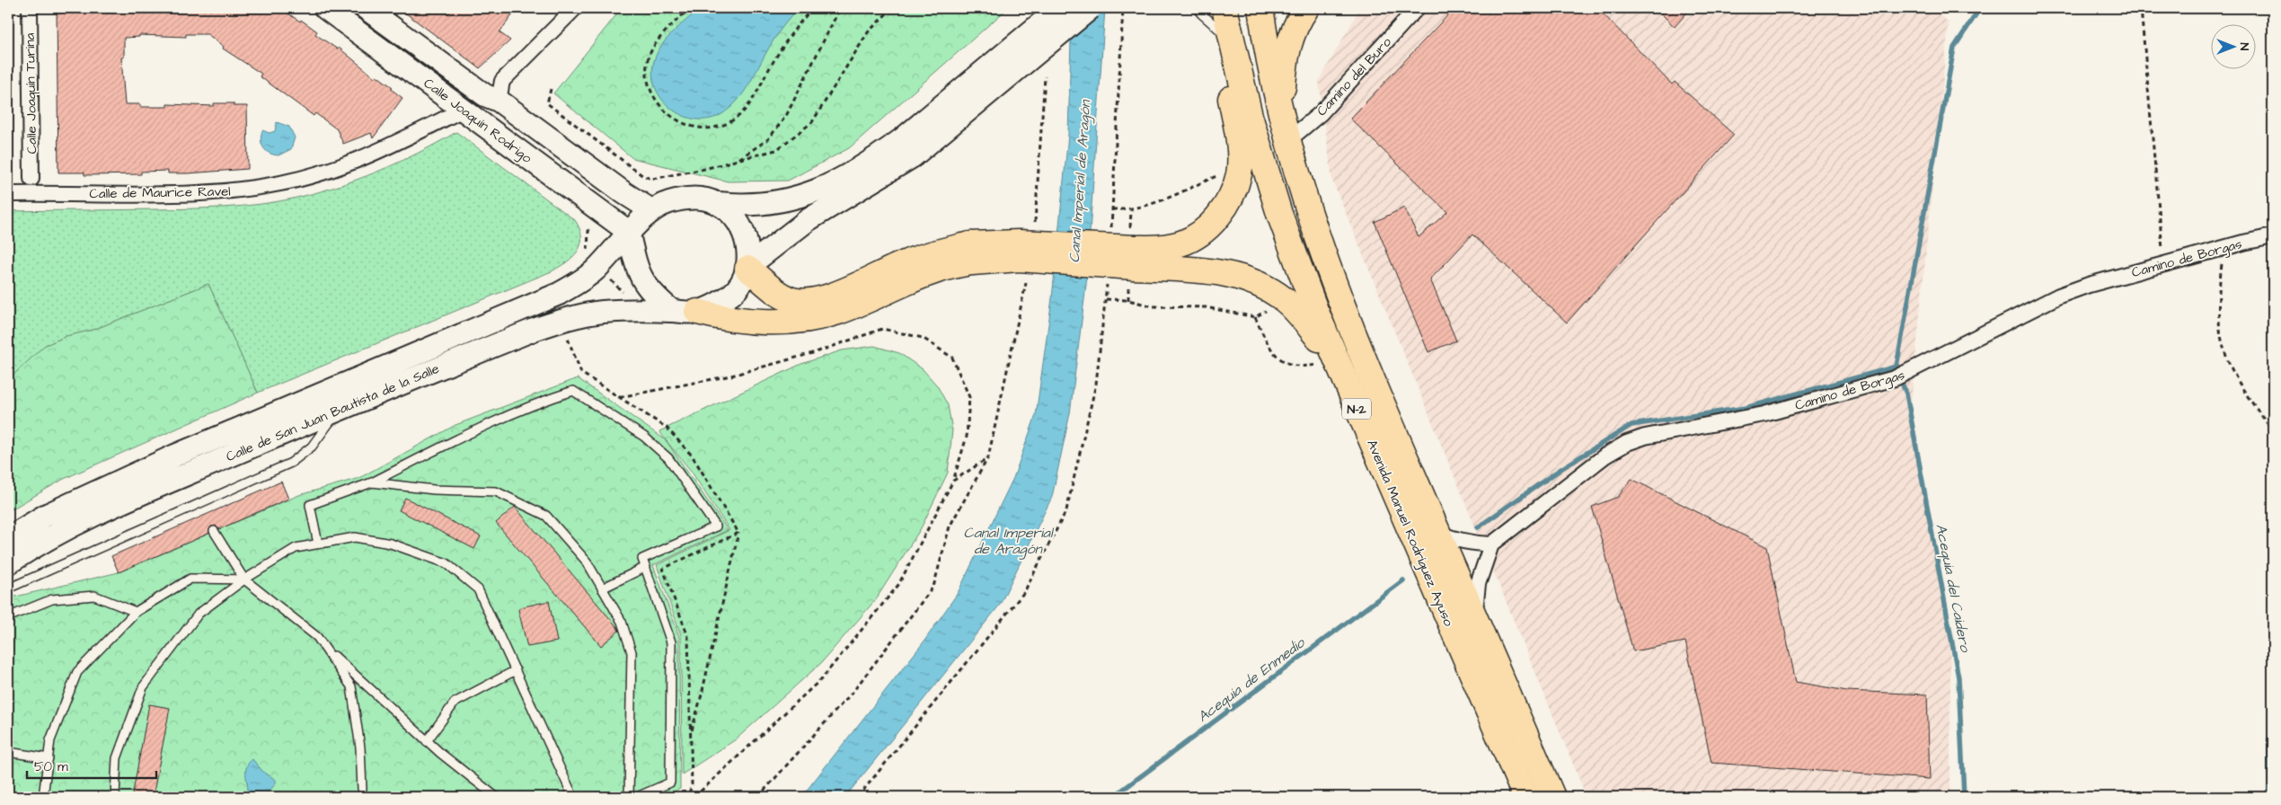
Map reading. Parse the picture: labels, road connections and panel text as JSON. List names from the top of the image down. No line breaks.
{"streets":{"highway":["N-2","Avenida Manuel Rodríguez Ayuso"],"main road":["Calle Joaquín Rodrigo","Calle de San Juan Bautista de la Salle"],"street":["Camino del Buro","Calle Joaquín Turina","Calle de Maurice Ravel","Camino de Borgas"]},"crossings":[["Camino del Buro","Avenida Manuel Rodríguez Ayuso"],["Calle Joaquín Rodrigo","Calle de Maurice Ravel"],["Calle Joaquín Rodrigo","Calle de San Juan Bautista de la Salle"]],"water":["Canal Imperial de Aragón","Acequia del Caidero","Acequia de Enmedio"],"scale_bar":"50 m","north":"right"}
